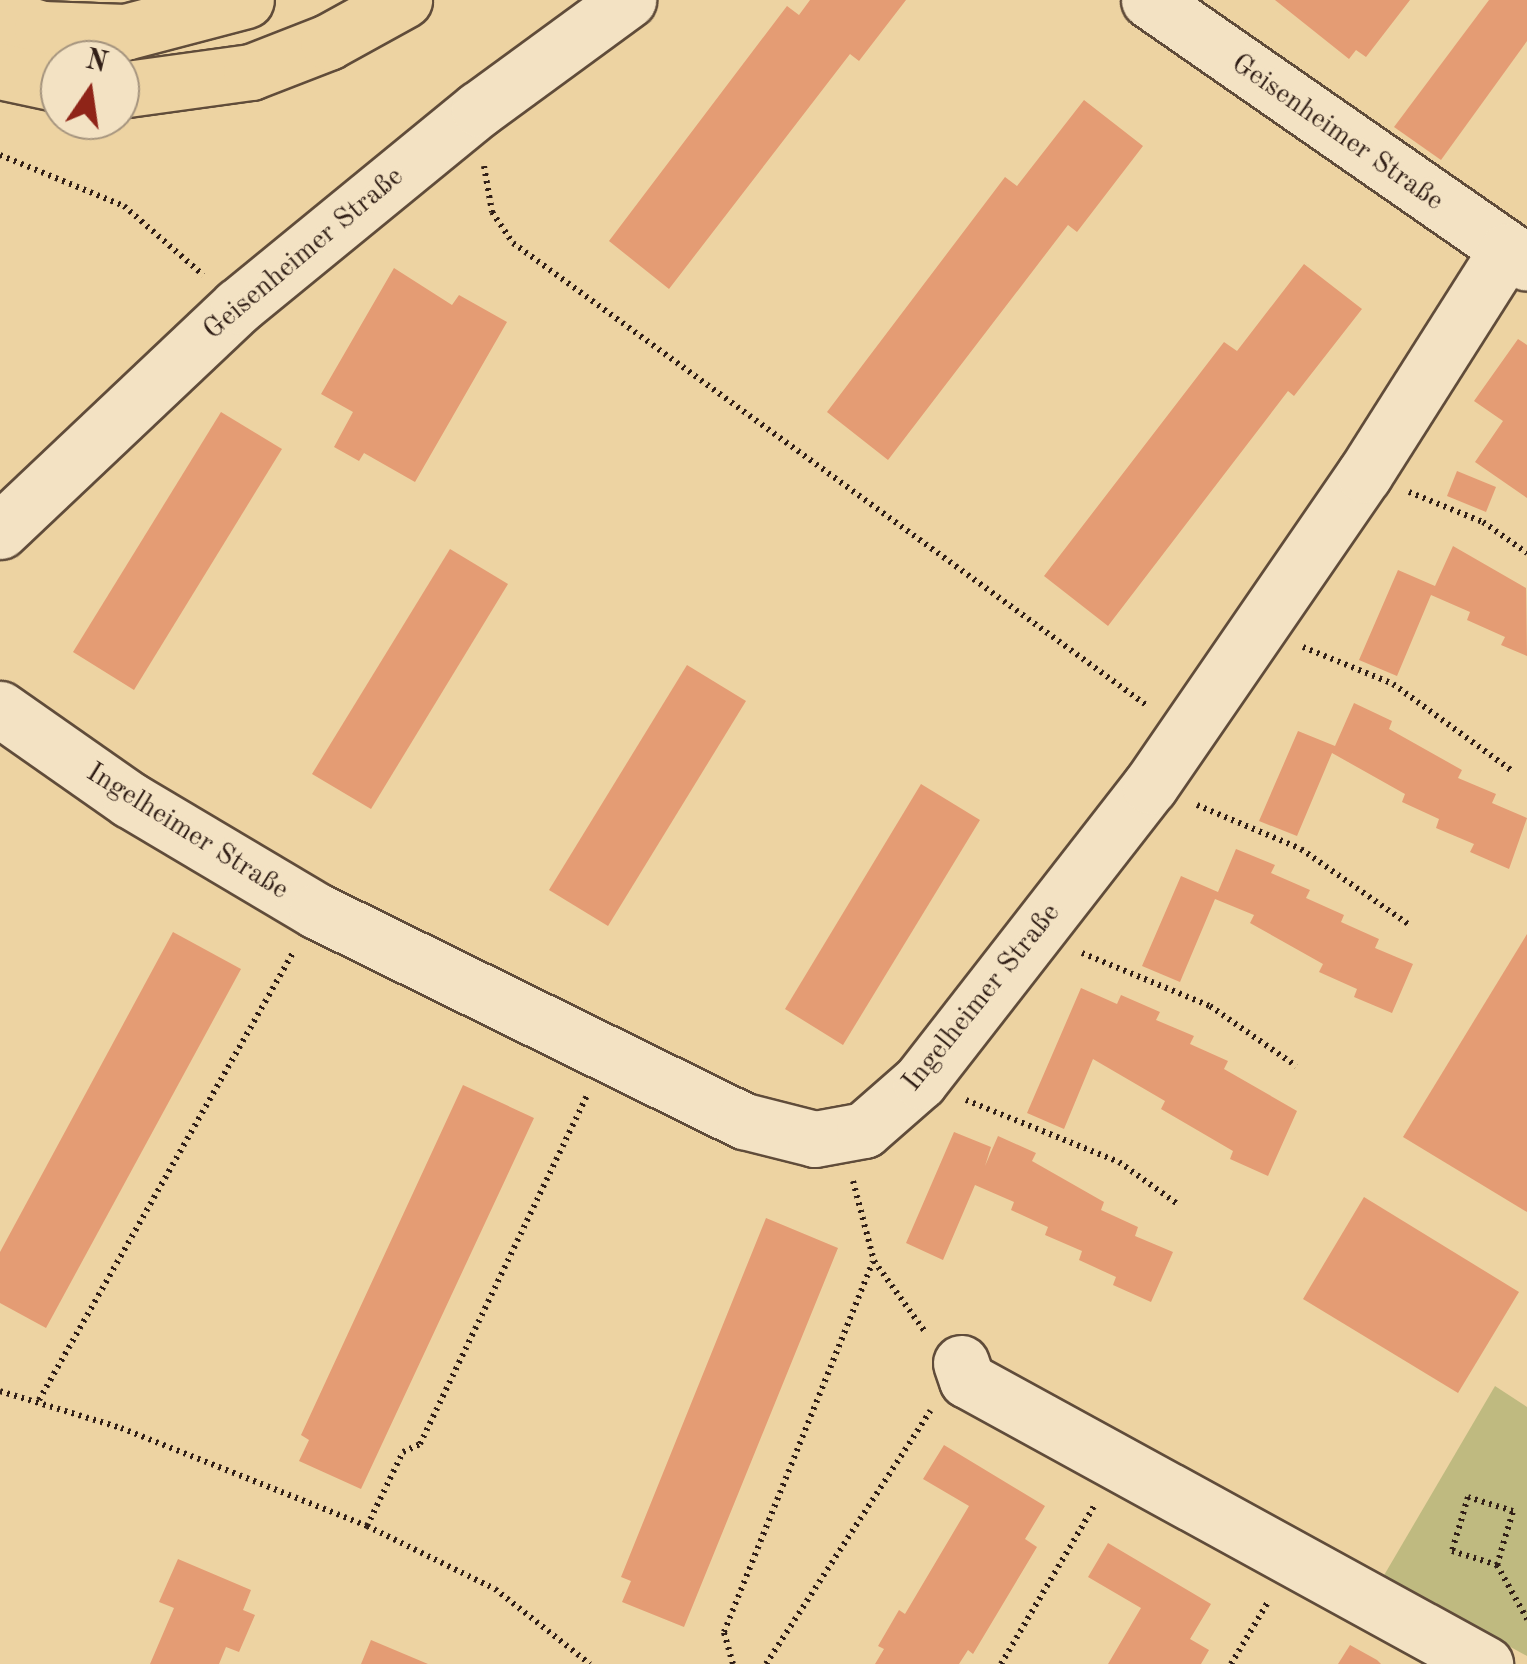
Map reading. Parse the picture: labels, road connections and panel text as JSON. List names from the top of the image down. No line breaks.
{"streets":{"street":["Geisenheimer Straße","Ingelheimer Straße"]},"crossings":[["Geisenheimer Straße","Ingelheimer Straße"]],"north":"top"}
